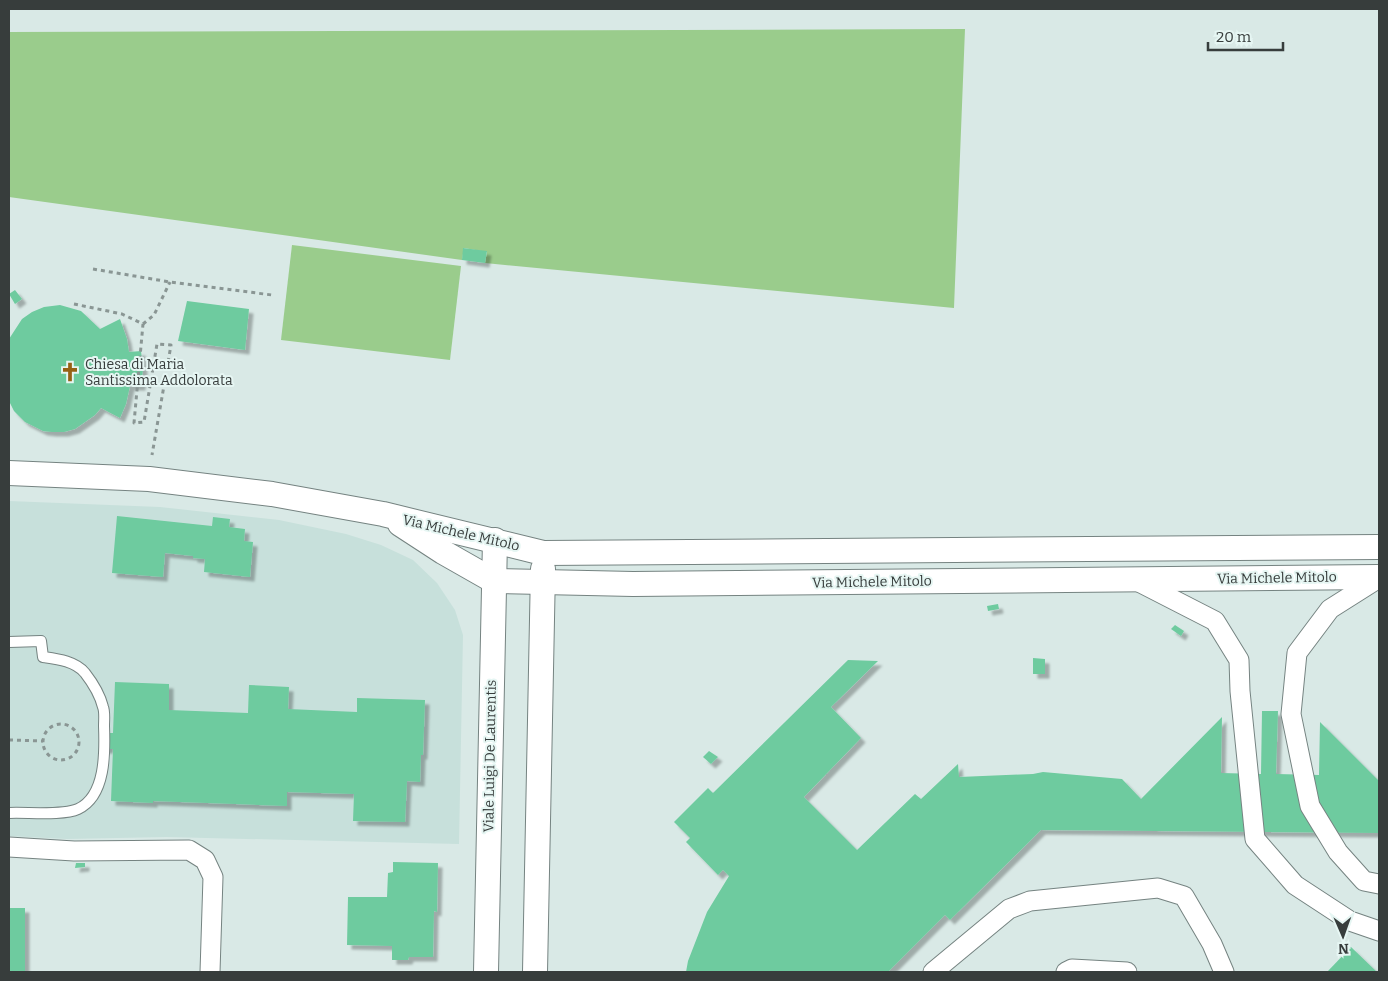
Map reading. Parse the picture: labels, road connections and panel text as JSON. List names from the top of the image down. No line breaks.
{"streets":{"street":["Via Michele Mitolo","Viale Luigi De Laurentis"]},"crossings":[["Via Michele Mitolo","Viale Luigi De Laurentis"]],"places":{"church":["Chiesa di Maria Santissima Addolorata"]},"scale_bar":"20 m","north":"bottom"}
